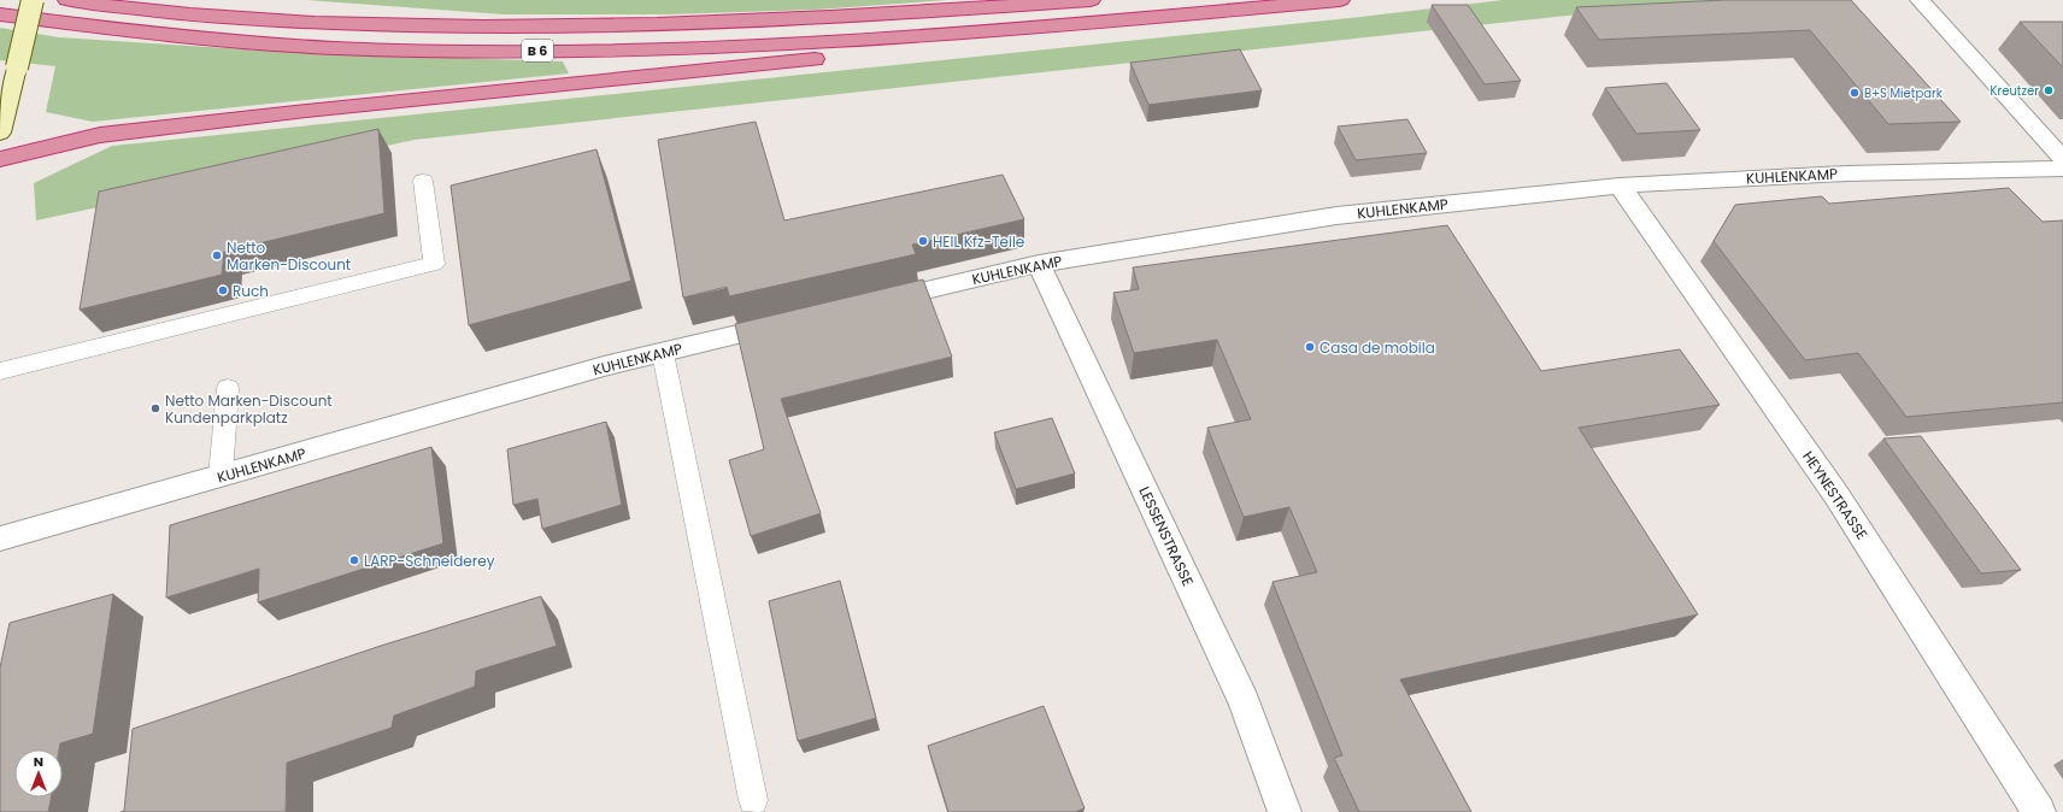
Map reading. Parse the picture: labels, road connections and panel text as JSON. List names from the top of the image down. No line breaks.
{"streets":{"highway":["B 6"],"street":["KUHLENKAMP","HEYNESTRASSE","LESSENSTRASSE"]},"crossings":[["KUHLENKAMP","HEYNESTRASSE"],["KUHLENKAMP","LESSENSTRASSE"]],"places":["Kreutzer","B+S Mietpark","HEIL Kfz-Teile","Netto Marken-Discount","Ruch","Casa de mobila","Netto Marken-Discount Kundenparkplatz","LARP-Schneiderey"],"north":"top"}
